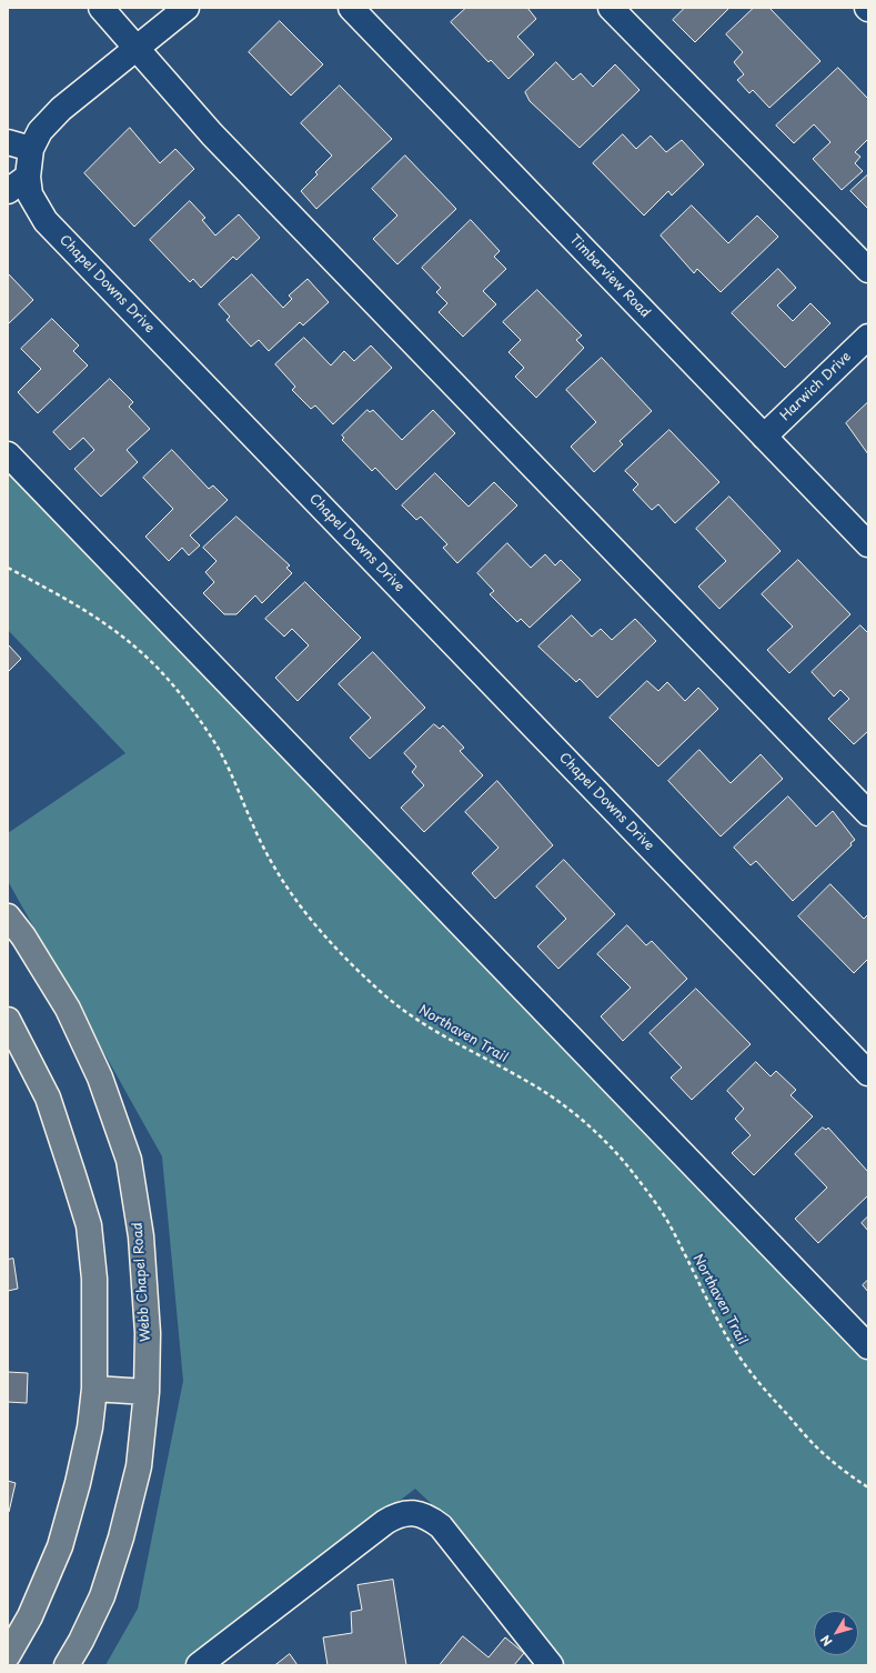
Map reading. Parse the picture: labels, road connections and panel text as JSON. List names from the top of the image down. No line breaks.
{"streets":{"main road":["Webb Chapel Road"],"street":["Timberview Road","Chapel Downs Drive","Harwich Drive"],"path":["Northaven Trail"]},"crossings":[["Timberview Road","Harwich Drive"]],"north":"bottom left"}
